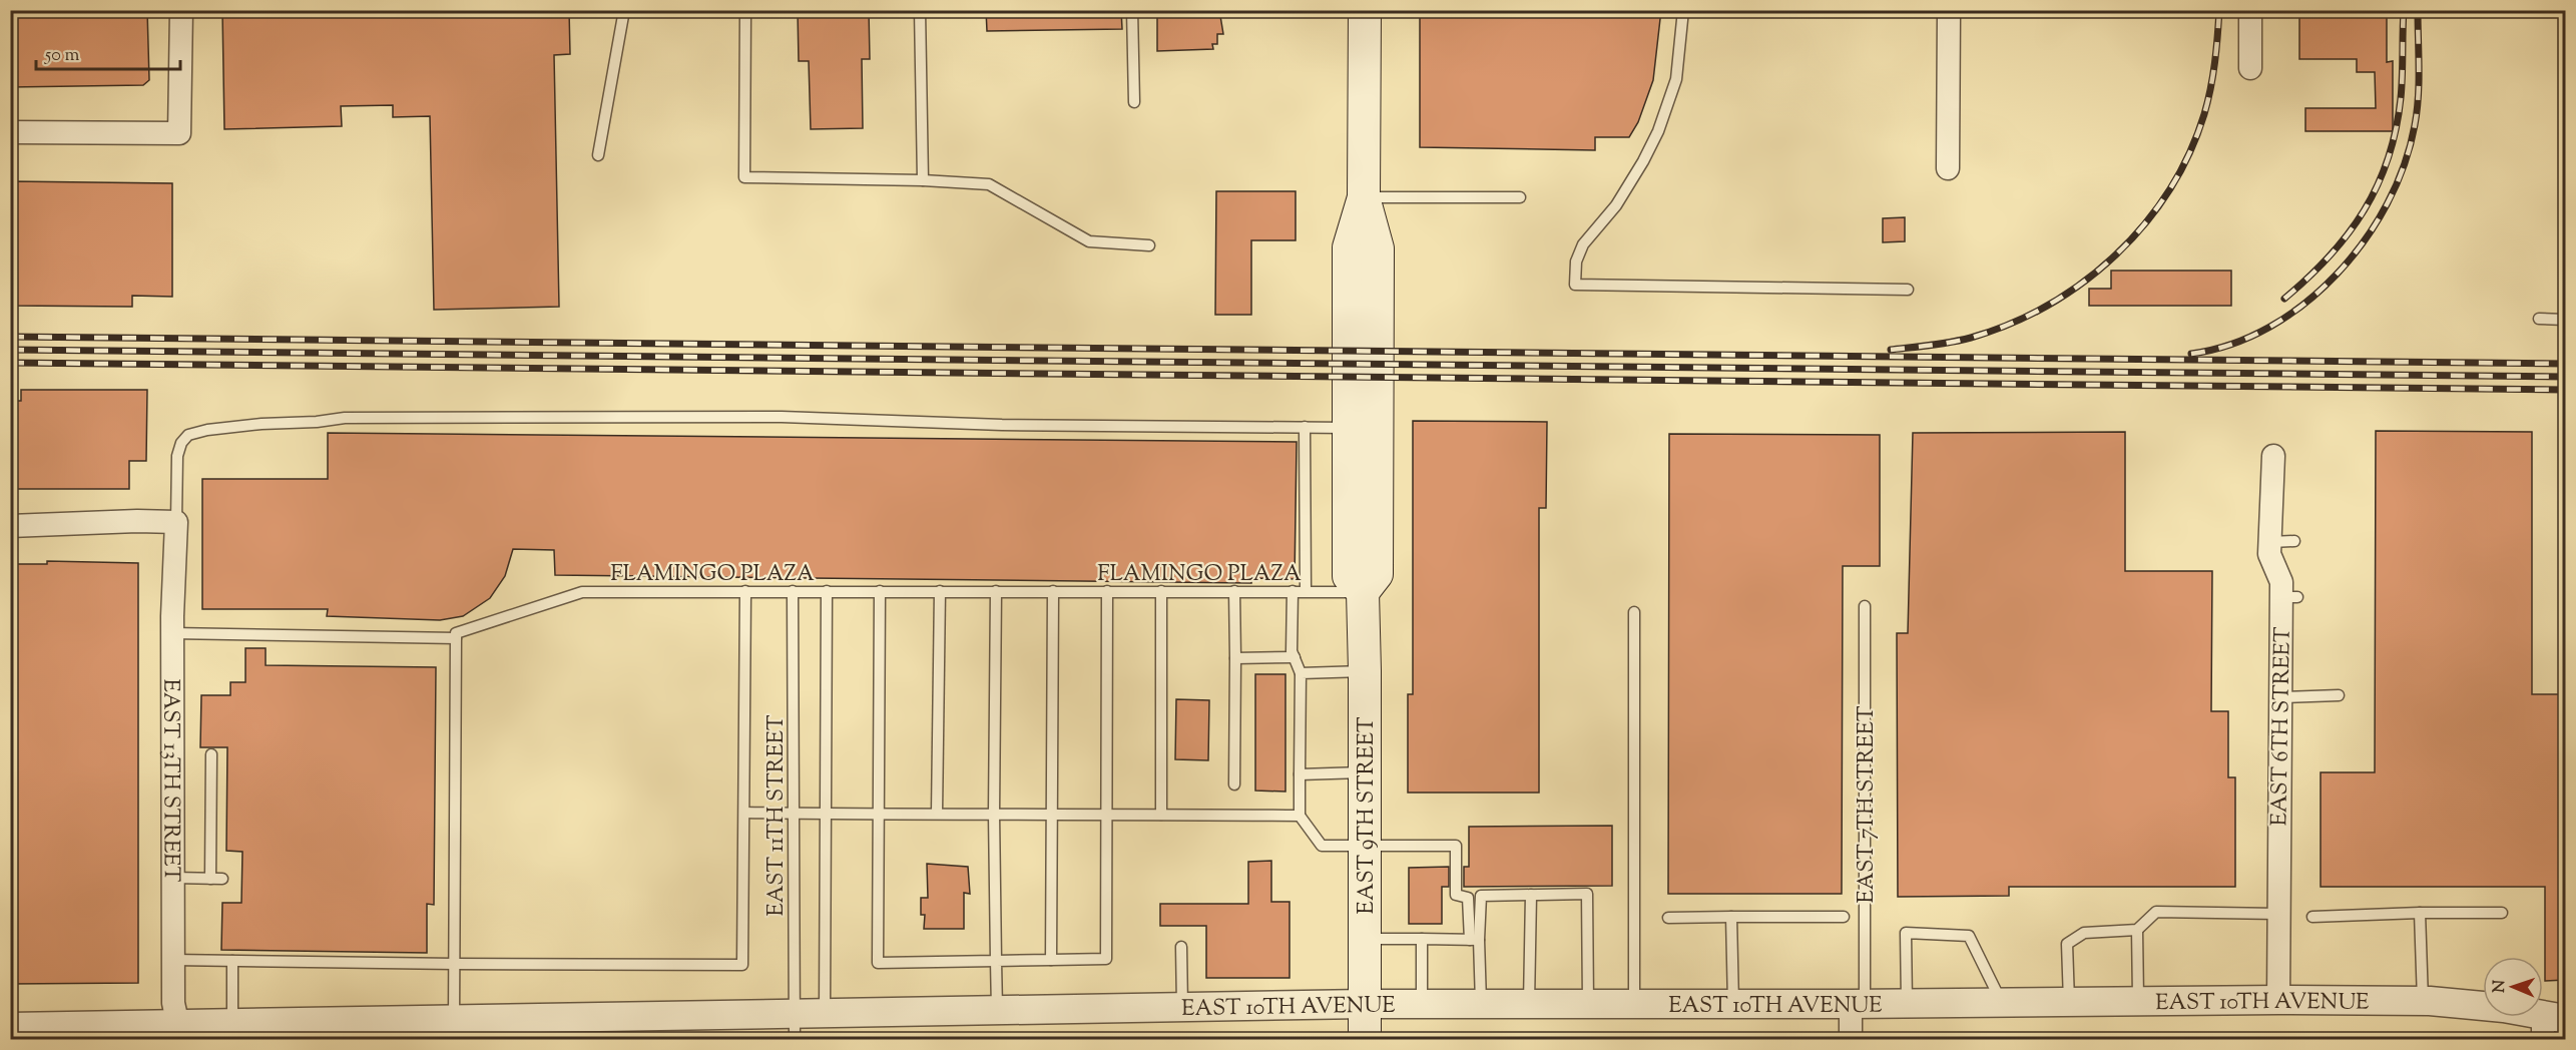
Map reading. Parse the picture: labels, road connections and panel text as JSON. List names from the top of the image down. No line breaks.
{"streets":{"main road":["EAST 9TH STREET"],"street":["EAST 6TH STREET","EAST 13TH STREET","EAST 7TH STREET","EAST 10TH AVENUE"],"lane":["FLAMINGO PLAZA","EAST 11TH STREET"]},"crossings":[["FLAMINGO PLAZA","EAST 11TH STREET"],["FLAMINGO PLAZA","EAST 9TH STREET"],["EAST 6TH STREET","EAST 10TH AVENUE"],["EAST 13TH STREET","EAST 10TH AVENUE"],["EAST 7TH STREET","EAST 10TH AVENUE"],["EAST 11TH STREET","EAST 10TH AVENUE"],["EAST 9TH STREET","EAST 10TH AVENUE"]],"scale_bar":"50 m","north":"left"}
